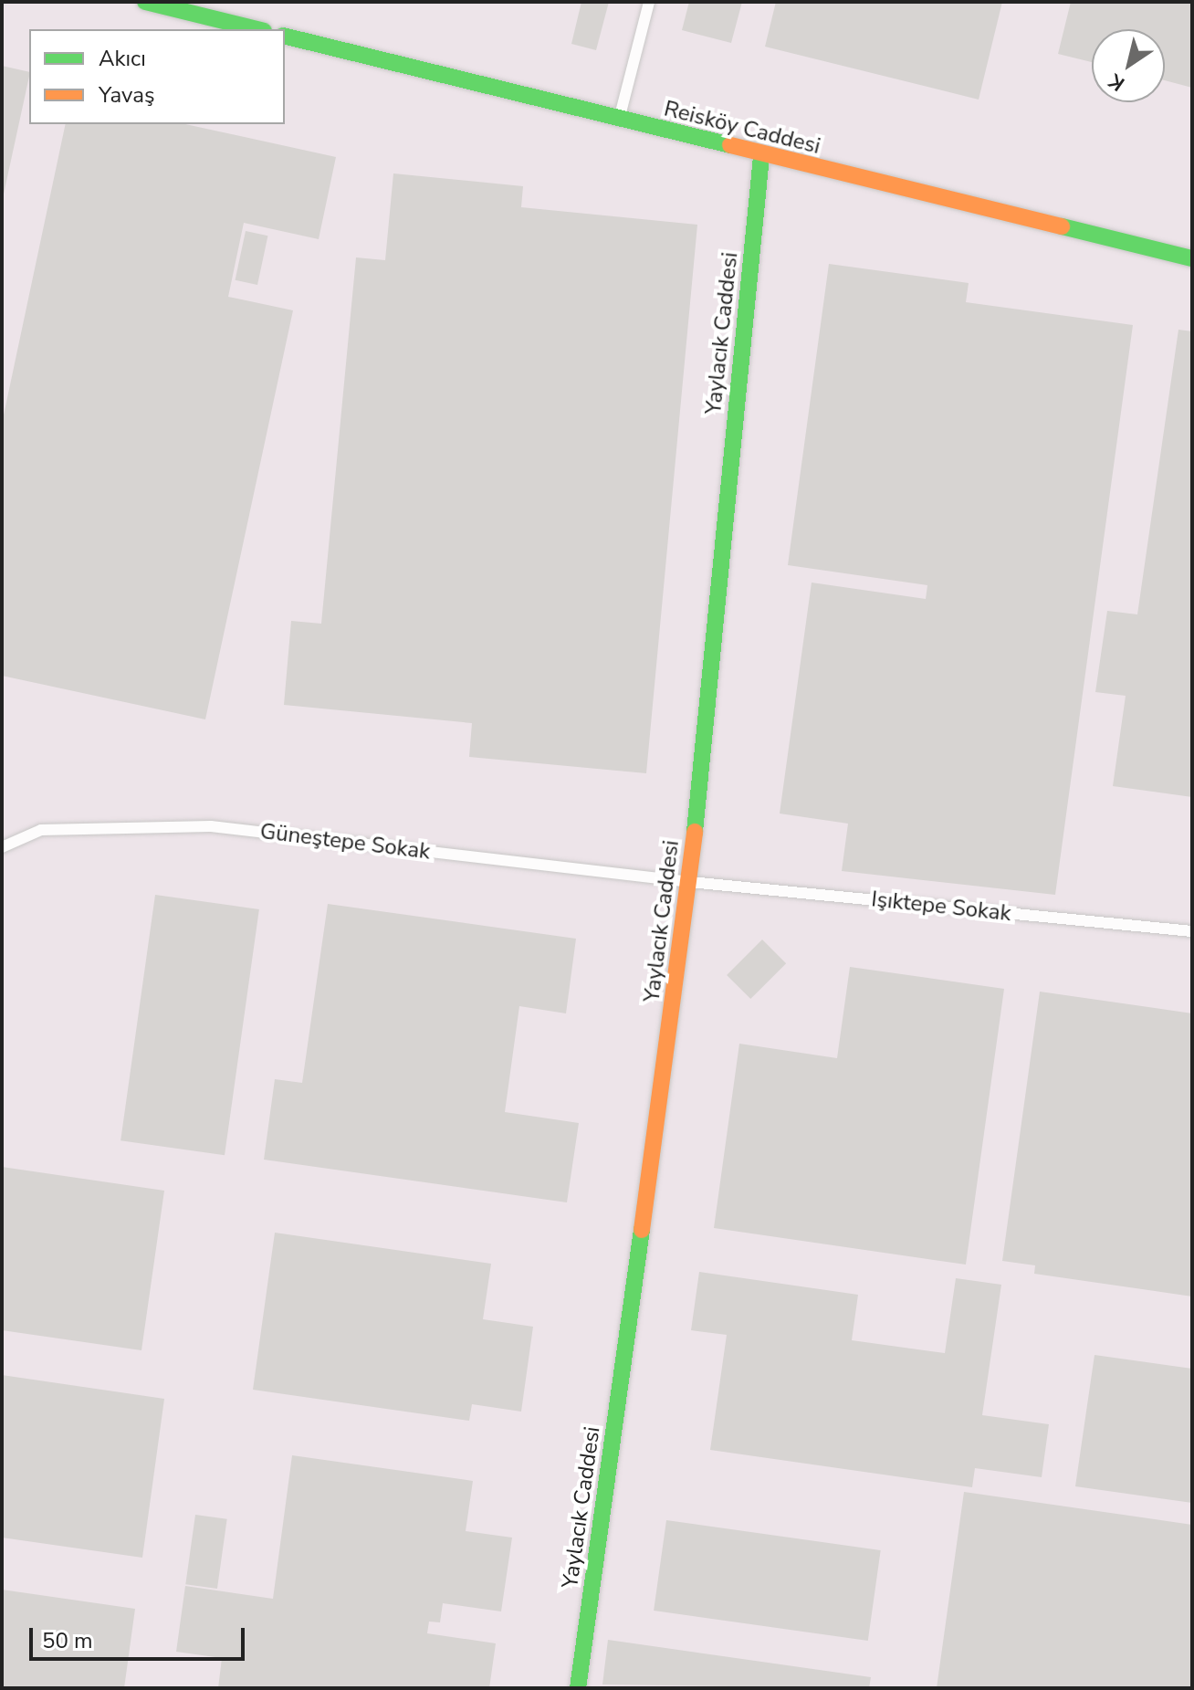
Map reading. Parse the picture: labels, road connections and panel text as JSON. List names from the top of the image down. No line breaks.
{"streets":{"street":["Reisköy Caddesi","Yaylacık Caddesi"],"lane":["Güneştepe Sokak","Işıktepe Sokak"]},"crossings":[["Reisköy Caddesi","Yaylacık Caddesi"],["Yaylacık Caddesi","Güneştepe Sokak"],["Yaylacık Caddesi","Işıktepe Sokak"],["Güneştepe Sokak","Işıktepe Sokak"]],"legend":["Akıcı","Yavaş"],"scale_bar":"50 m","north":"bottom left"}
